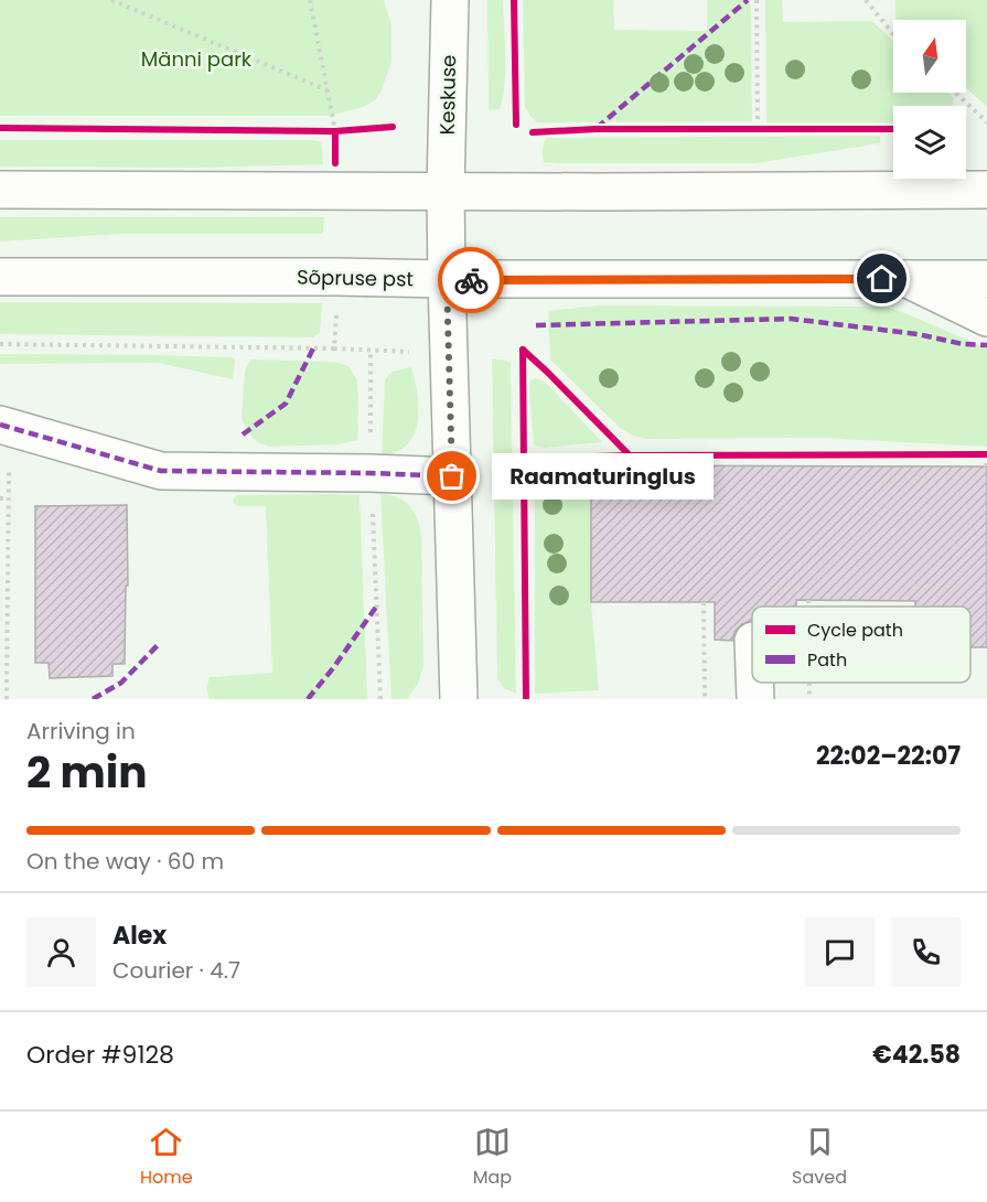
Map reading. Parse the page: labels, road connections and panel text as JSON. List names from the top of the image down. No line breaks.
{"streets":{"main road":["Keskuse","Sõpruse pst"]},"crossings":[["Keskuse","Sõpruse pst"]],"parks":["Männi park"],"places":["Raamaturinglus"],"legend":["Cycle path","Path"],"north":"top","page":{"bubble":"Raamaturinglus","heading":["2 min","Arriving in","22:02–22:07"],"panel":["Alex","Courier · 4.7","Order #9128","€42.58"],"bar":"On the way · 60 m","tabs":["Home","Map","Saved"]}}
